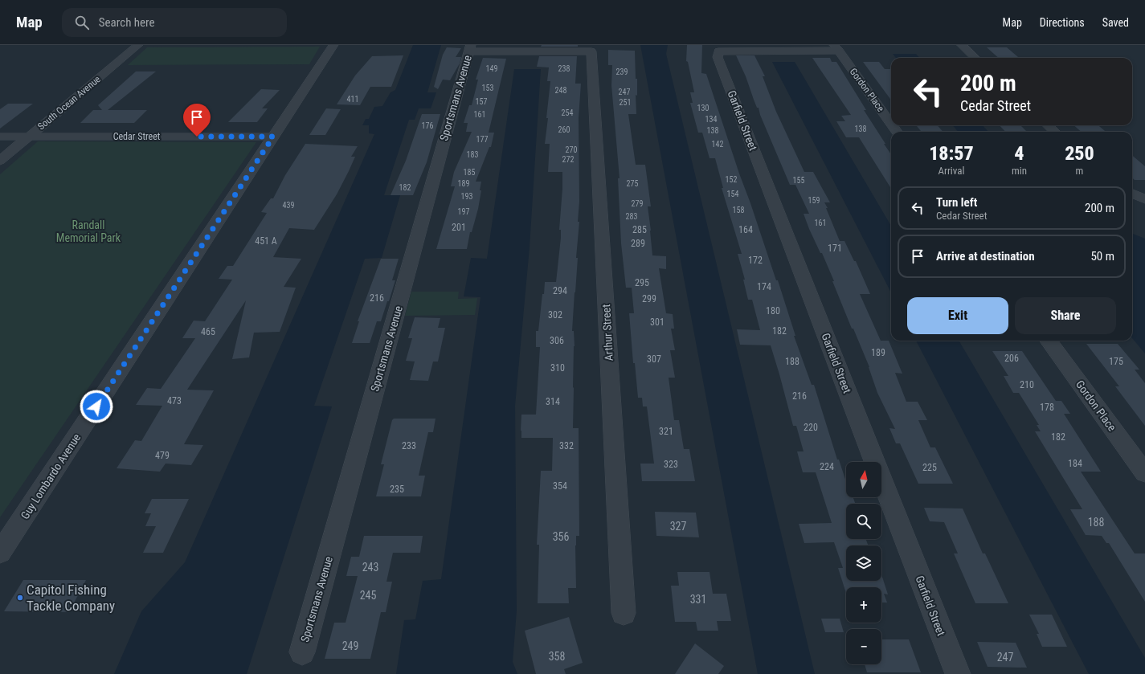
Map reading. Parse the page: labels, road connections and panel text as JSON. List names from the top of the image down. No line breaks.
{"streets":{"street":["Gordon Place","Sportsmans Avenue","South Ocean Avenue","Garfield Street","Cedar Street","Arthur Street","Guy Lombardo Avenue"]},"crossings":[["Gordon Place","Garfield Street"],["Sportsmans Avenue","Arthur Street"],["South Ocean Avenue","Cedar Street"],["Cedar Street","Guy Lombardo Avenue"]],"parks":["Randall Memorial Park"],"places":["Capitol Fishing Tackle Company"],"house_numbers":["149","238","239","153","248","247","411","157","251","130","254","161","134","176","138","260","138","177","142","270","183","272","185","152","155","189","275","182","154","193","159","279","439","158","197","283","161","201","285","164","451 A","289","171","172","295","174","294","216","299","180","302","301","182","465","306","189","206","307","188","175","310","210","216","473","314","178","220","321","182","233","332","479","184","323","224","225","354","235","188","327","356","243","245","331","249","358","247"],"north":"top","page":{"header":"Map","search":"Search here","nav":["Map","Directions","Saved"],"turn":["200 m","Cedar Street"],"eta":["18:57","Arrival","4","min","250","m"],"list":[{"name":"Turn left","note":"Cedar Street","value":"200 m"},{"name":"Arrive at destination","value":"50 m"}],"buttons":["Exit","Share"],"map_buttons":["+","−"]}}
